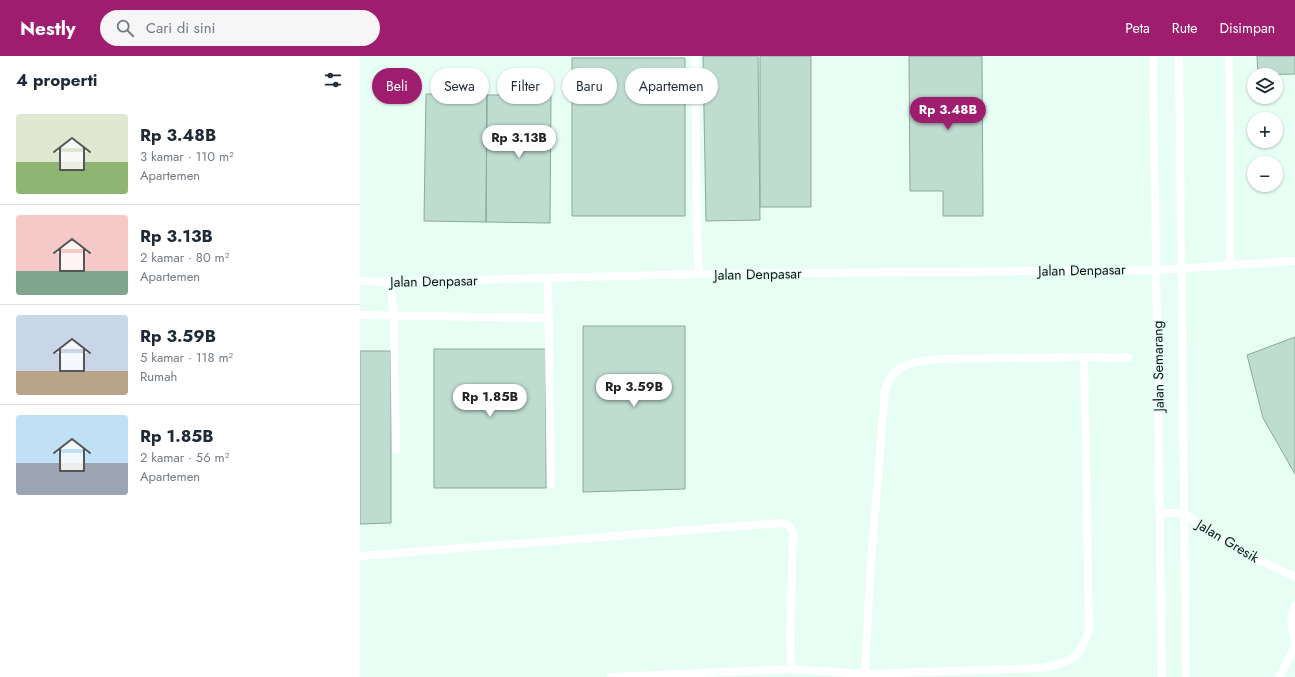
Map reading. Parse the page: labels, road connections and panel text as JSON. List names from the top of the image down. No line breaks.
{"streets":{"lane":["Jalan Denpasar","Jalan Semarang","Jalan Gresik"]},"crossings":[["Jalan Denpasar","Jalan Semarang"],["Jalan Semarang","Jalan Gresik"]],"page":{"header":"Nestly","search":"Cari di sini","nav":["Peta","Rute","Disimpan"],"heading":"4 properti","map_buttons":["+","−"],"chip":["Beli","Sewa","Filter","Baru","Apartemen"],"price":["Rp 3.48B","Rp 3.13B","Rp 3.59B","Rp 1.85B"],"list":[{"name":"Rp 3.48B","note":"3 kamar · 110 m² · Apartemen"},{"name":"Rp 3.13B","note":"2 kamar · 80 m² · Apartemen"},{"name":"Rp 3.59B","note":"5 kamar · 118 m² · Rumah"},{"name":"Rp 1.85B","note":"2 kamar · 56 m² · Apartemen"}]}}
